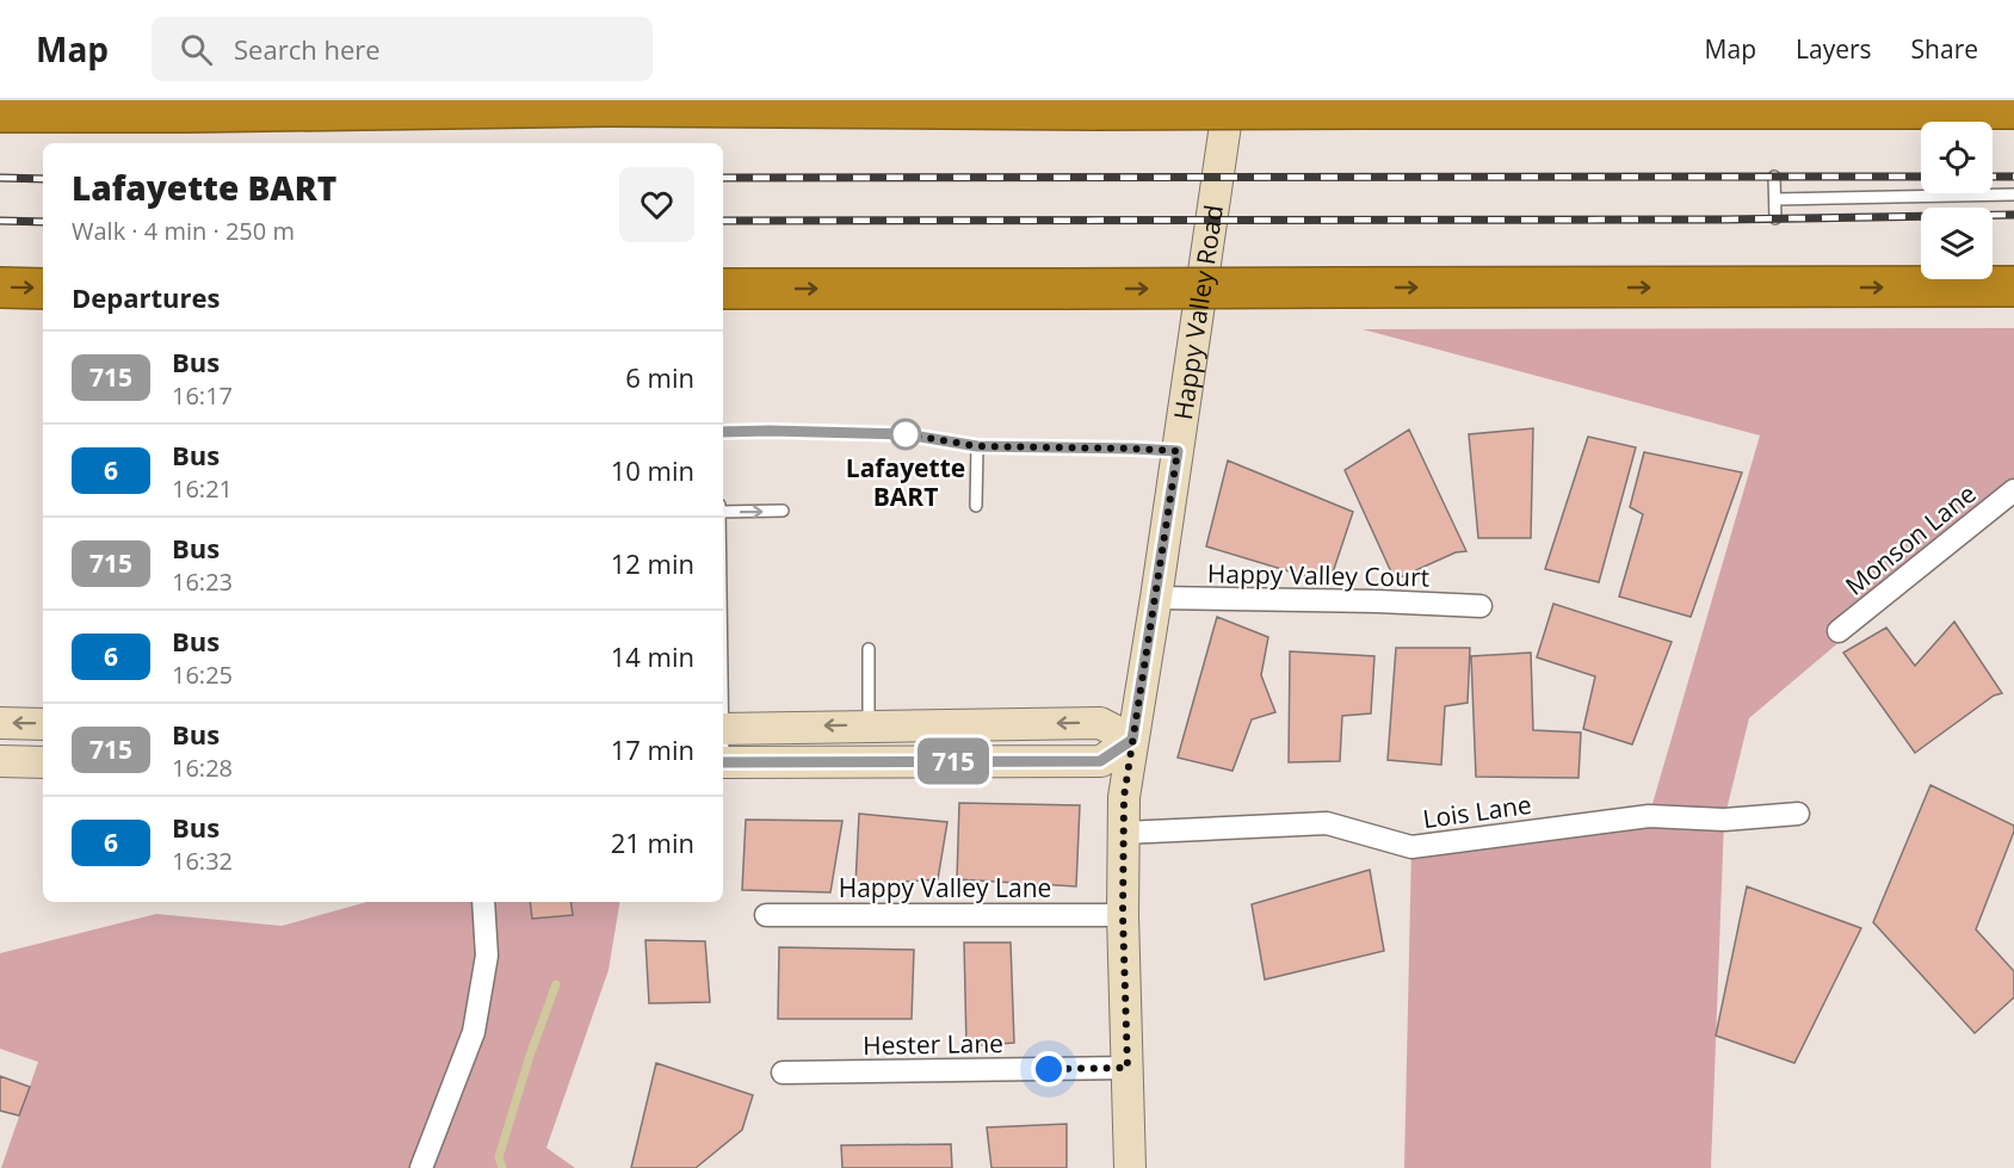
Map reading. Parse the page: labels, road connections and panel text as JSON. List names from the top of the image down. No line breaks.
{"streets":{"street":["Happy Valley Road","Monson Lane","Happy Valley Court","Lois Lane","Happy Valley Lane","Hester Lane"]},"crossings":[["Happy Valley Road","Happy Valley Court"],["Happy Valley Road","Lois Lane"],["Happy Valley Road","Happy Valley Lane"],["Happy Valley Road","Hester Lane"]],"places":["Lafayette BART"],"lines":["bus line 715"],"page":{"header":"Map","search":"Search here","nav":["Map","Layers","Share"],"on_map":"715","heading":[["Lafayette BART","Walk · 4 min · 250 m"],"Departures"],"list":[{"mark":"715","name":"Bus","note":"16:17","value":"6 min"},{"mark":"6","name":"Bus","note":"16:21","value":"10 min"},{"mark":"715","name":"Bus","note":"16:23","value":"12 min"},{"mark":"6","name":"Bus","note":"16:25","value":"14 min"},{"mark":"715","name":"Bus","note":"16:28","value":"17 min"},{"mark":"6","name":"Bus","note":"16:32","value":"21 min"}]}}
